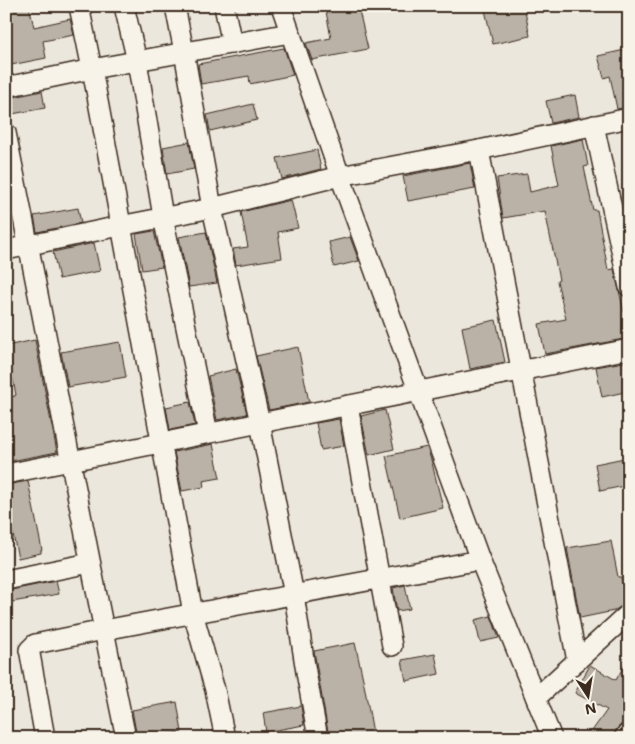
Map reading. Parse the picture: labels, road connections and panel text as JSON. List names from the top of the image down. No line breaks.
{"north":"bottom"}
